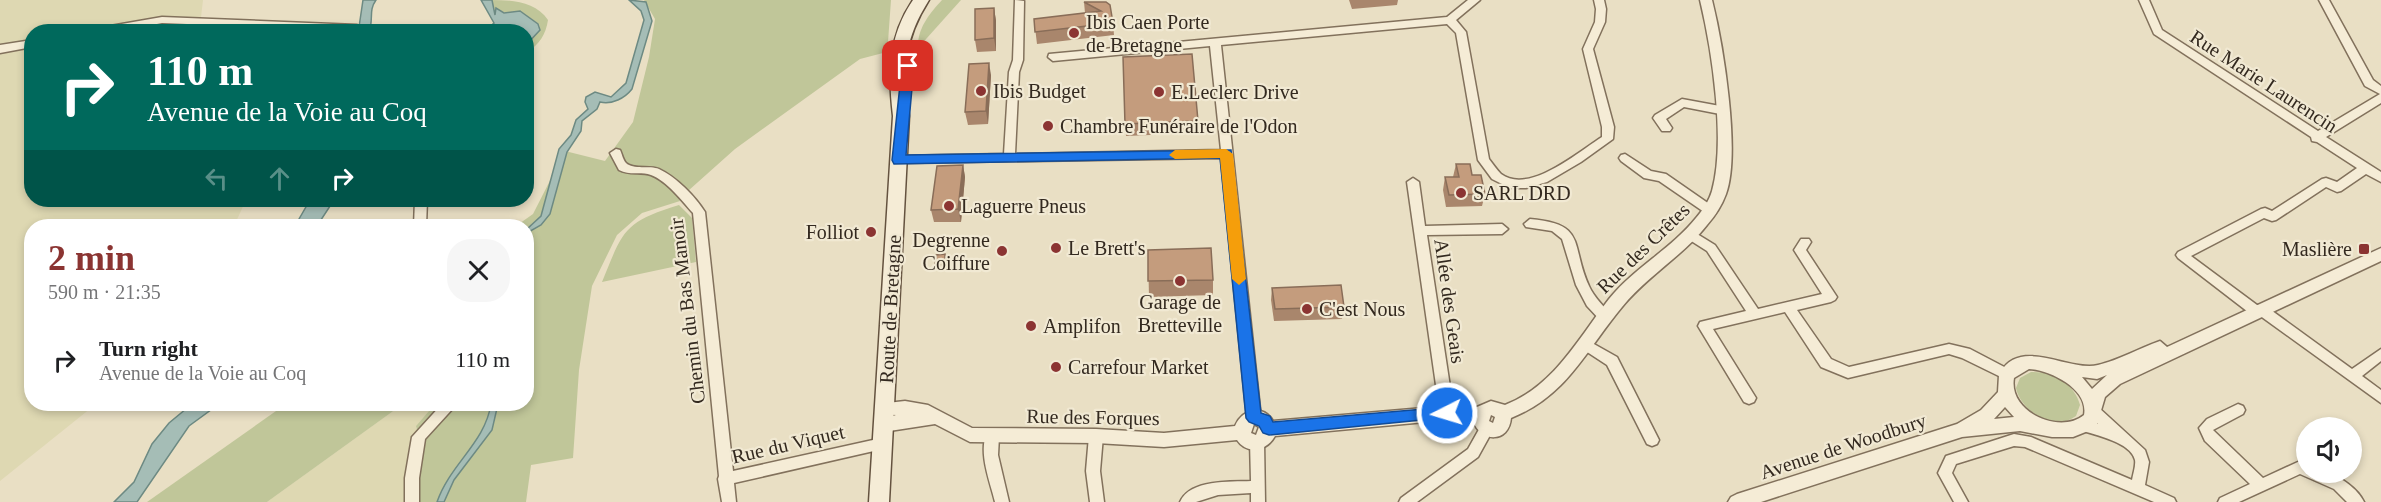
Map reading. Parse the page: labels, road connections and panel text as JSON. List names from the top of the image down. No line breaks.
{"streets":{"main road":["Route de Bretagne"],"street":["Rue Marie Laurencin","Rue des Crêtes","Allée des Geais","Chemin du Bas Manoir","Rue des Forques","Rue du Viquet","Avenue de Woodbury"]},"crossings":[["Route de Bretagne","Rue des Forques"],["Route de Bretagne","Rue du Viquet"],["Chemin du Bas Manoir","Rue du Viquet"],["Rue des Forques","Rue du Viquet"]],"places":{"other":["Ibis Caen Porte de Bretagne","Ibis Budget","E.Leclerc Drive","Chambre Funéraire de l'Odon","SARL DRD","Laguerre Pneus","Folliot","Le Brett's","Degrenne Coiffure","Garage de Bretteville","C'est Nous","Amplifon","Carrefour Market"],"transit":["Maslière"]},"page":{"turn":["110 m","Avenue de la Voie au Coq"],"heading":["2 min","590 m · 21:35"],"list":[{"name":"Turn right","note":"Avenue de la Voie au Coq","value":"110 m"}]}}
